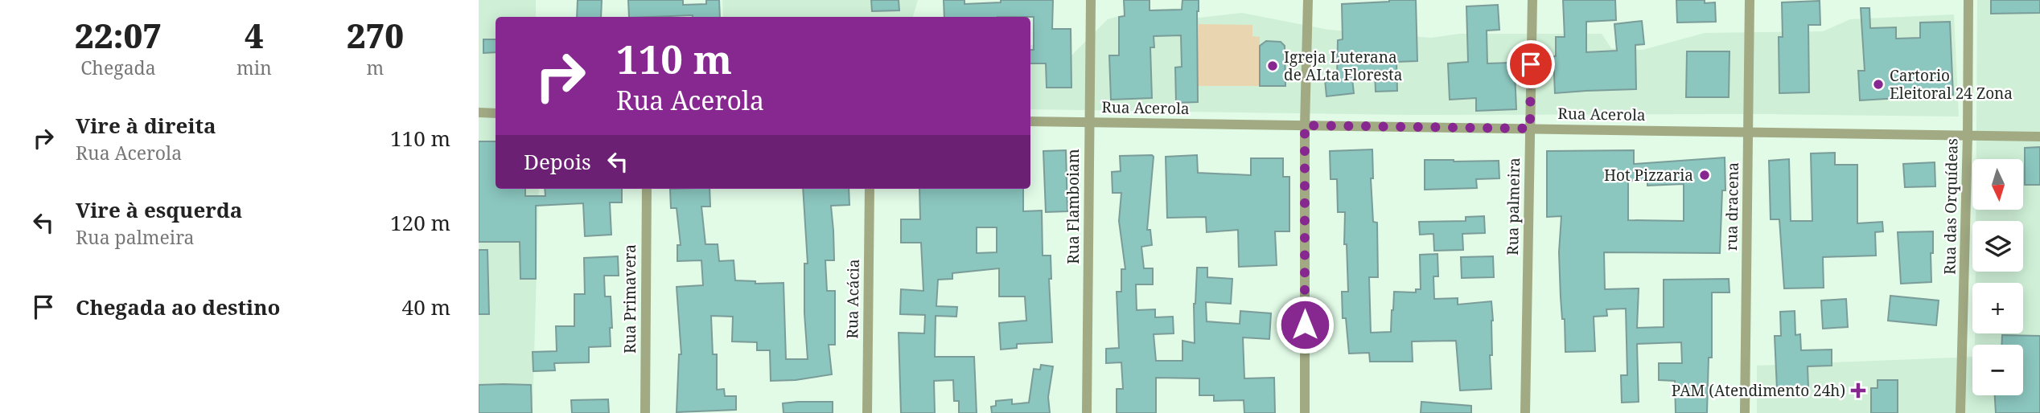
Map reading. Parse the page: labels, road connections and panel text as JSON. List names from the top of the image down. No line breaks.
{"streets":{"street":["Rua Acerola","Rua Flamboiam","Rua palmeira","rua dracena","Rua das Orquídeas","Rua Primavera","Rua Acácia"]},"crossings":[["Rua Acerola","Rua Flamboiam"],["Rua Acerola","Rua palmeira"],["Rua Acerola","rua dracena"],["Rua Acerola","Rua das Orquídeas"]],"places":{"other":["Igreja Luterana de ALta Floresta","Cartorio Eleitoral 24 Zona","Hot Pizzaria"],"health":["PAM (Atendimento 24h)"]},"north":"bottom","page":{"eta":["22:07","Chegada","4","min","270","m"],"turn":["110 m","Rua Acerola"],"list":[{"name":"Vire à direita","note":"Rua Acerola","value":"110 m"},{"name":"Vire à esquerda","note":"Rua palmeira","value":"120 m"},{"name":"Chegada ao destino","value":"40 m"}],"then":"Depois","map_buttons":["+","−"]}}
